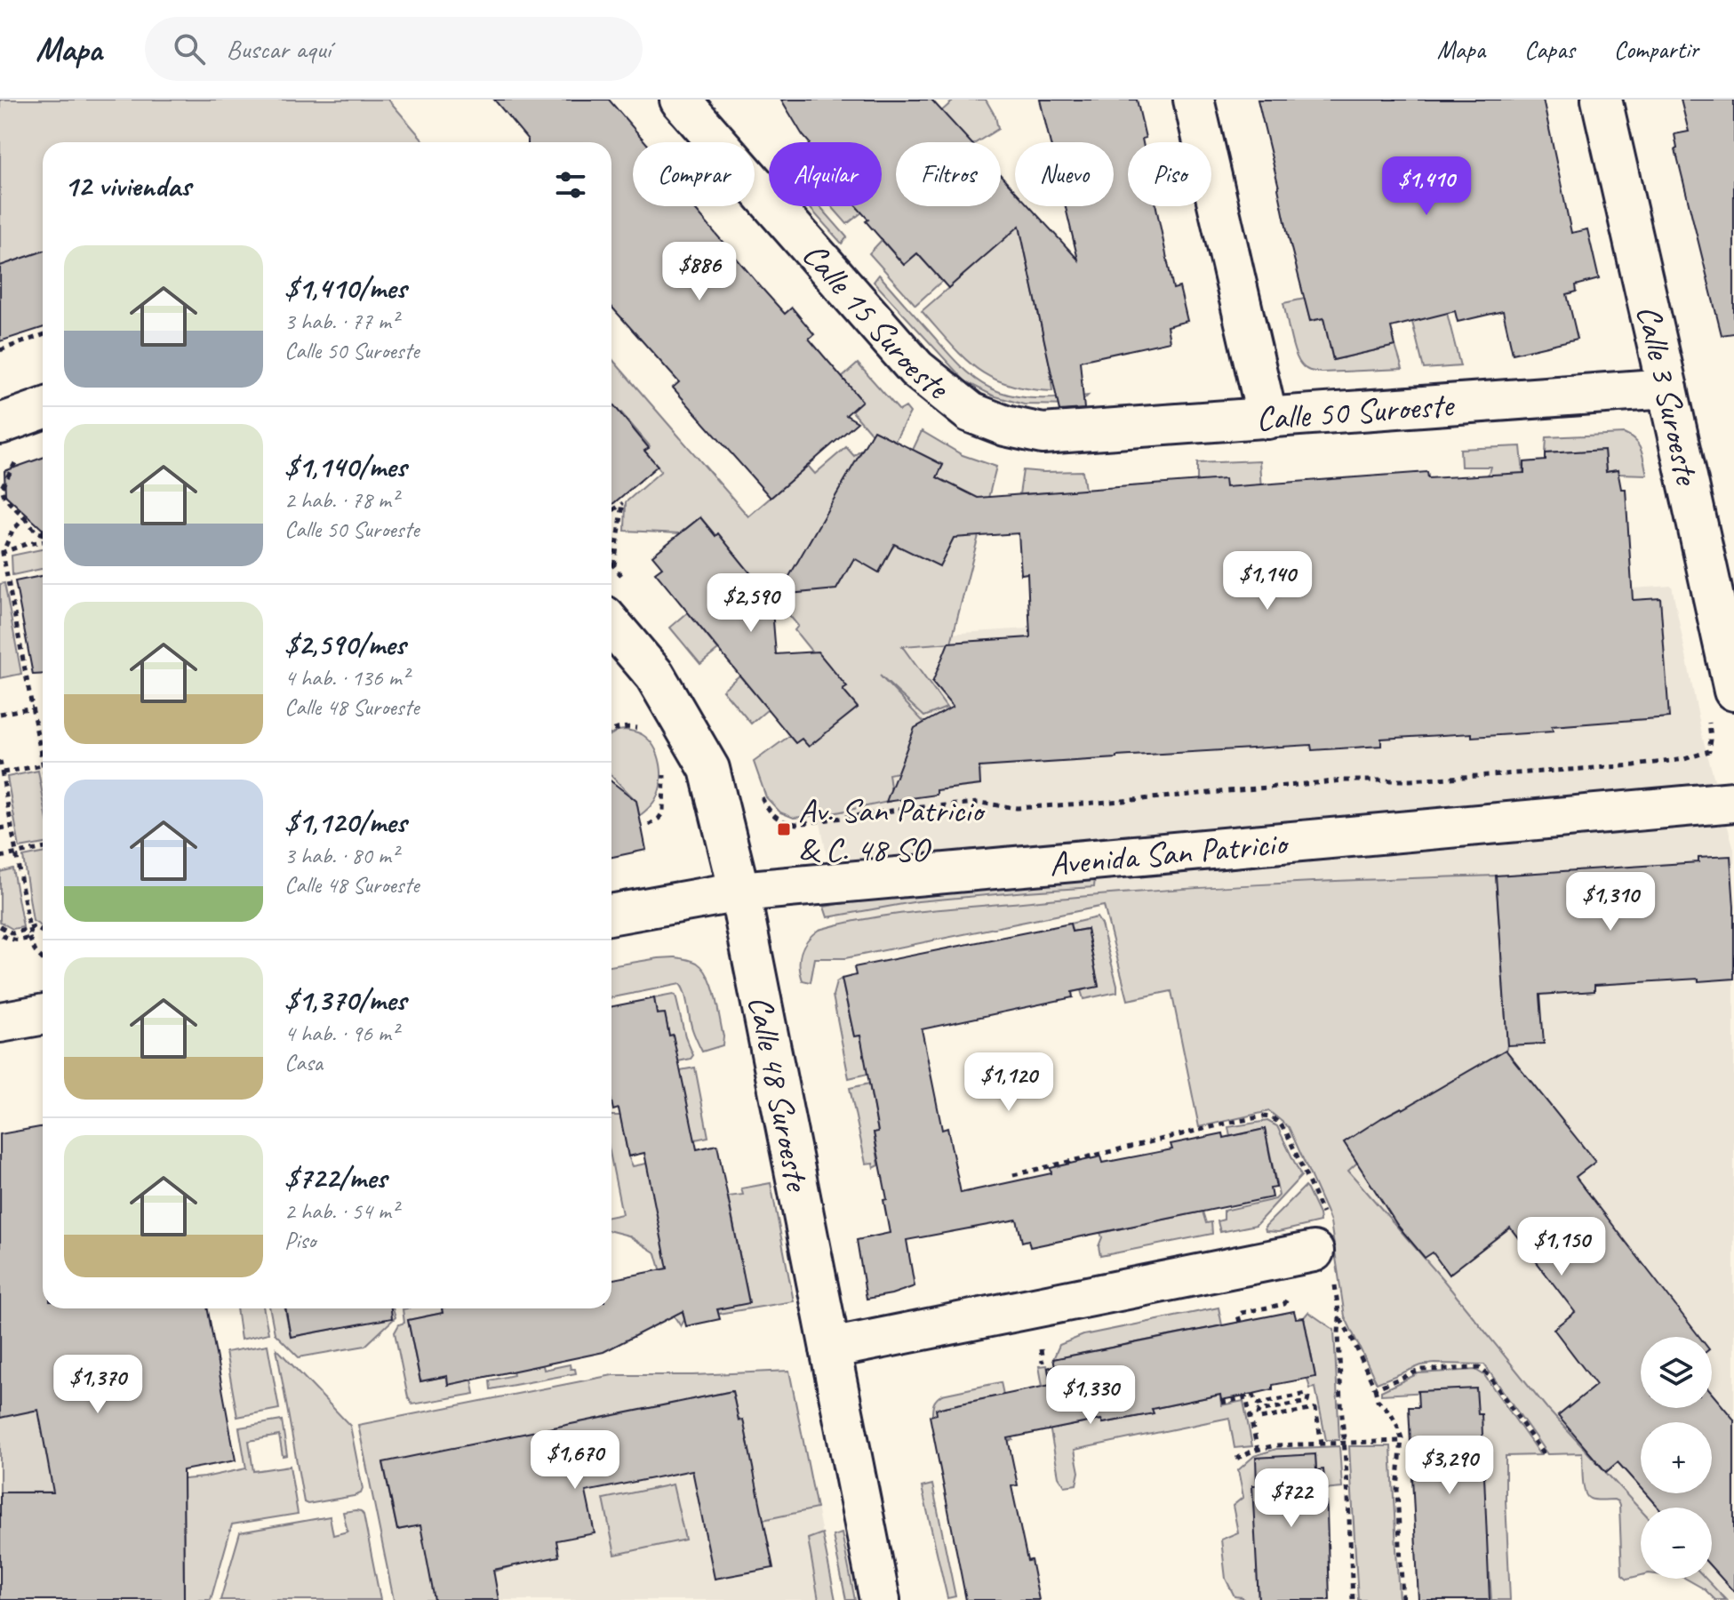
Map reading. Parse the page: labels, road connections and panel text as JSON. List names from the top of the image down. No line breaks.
{"streets":{"street":["Calle 15 Suroeste","Calle 3 Suroeste","Calle 50 Suroeste","Avenida San Patricio","Calle 48 Suroeste"]},"crossings":[["Calle 15 Suroeste","Calle 50 Suroeste"],["Calle 3 Suroeste","Calle 50 Suroeste"],["Avenida San Patricio","Calle 48 Suroeste"]],"places":{"transit":["Av. San Patricio & C. 48 SO"]},"page":{"header":"Mapa","search":"Buscar aquí","nav":["Mapa","Capas","Compartir"],"chip":["Comprar","Alquilar","Filtros","Nuevo","Piso"],"heading":"12 viviendas","price":["$1,410","$886","$1,140","$2,590","$1,310","$1,120","$1,150","$1,370","$1,330","$1,670","$3,290","$722"],"list":[{"name":"$1,410/mes","note":"3 hab. · 77 m² · Calle 50 Suroeste"},{"name":"$1,140/mes","note":"2 hab. · 78 m² · Calle 50 Suroeste"},{"name":"$2,590/mes","note":"4 hab. · 136 m² · Calle 48 Suroeste"},{"name":"$1,120/mes","note":"3 hab. · 80 m² · Calle 48 Suroeste"},{"name":"$1,370/mes","note":"4 hab. · 96 m² · Casa"},{"name":"$722/mes","note":"2 hab. · 54 m² · Piso"}],"map_buttons":["+","−"]}}
